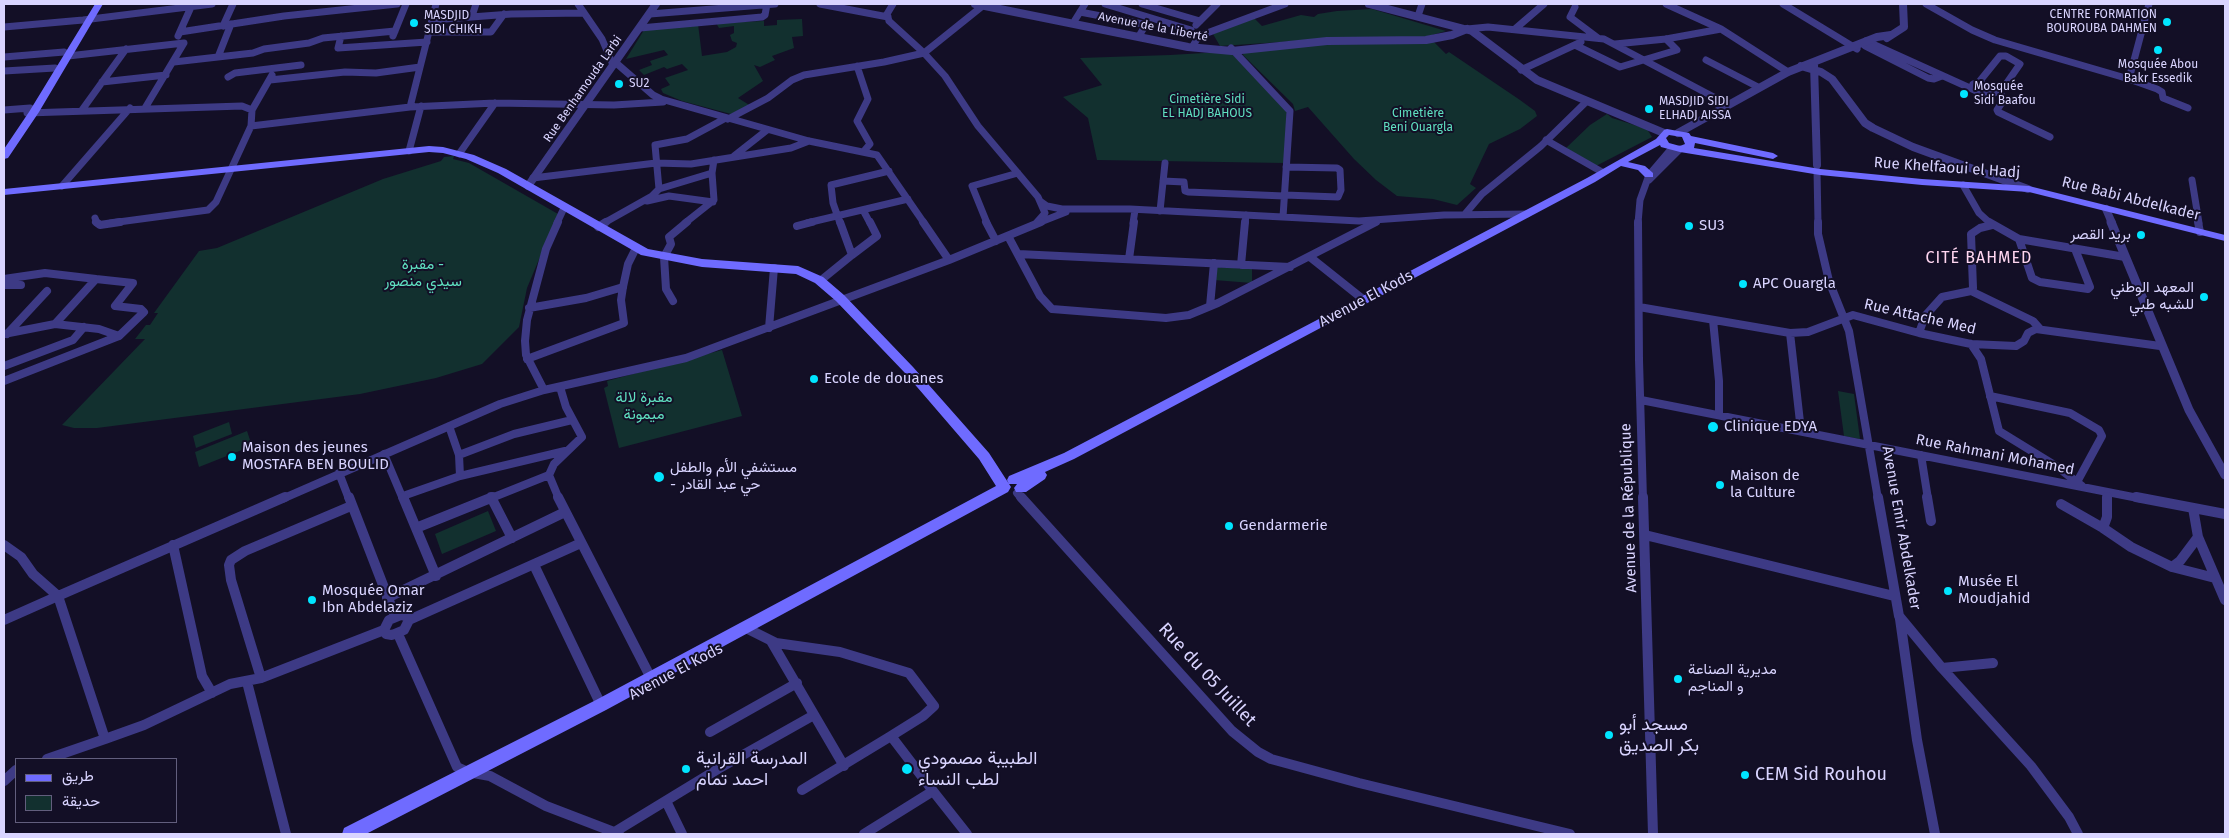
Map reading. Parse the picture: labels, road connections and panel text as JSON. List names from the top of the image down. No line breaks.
{"streets":{"main road":["Rue Khelfaoui el Hadj","Rue Babi Abdelkader","Avenue El Kods"],"street":["Avenue de la Liberté","Rue Benhamouda Larbi","Rue Attache Med","Rue Rahmani Mohamed","Avenue de la République","Avenue Emir Abdelkader","Rue du 05 Juillet"]},"crossings":[["Rue Khelfaoui el Hadj","Rue Babi Abdelkader"],["Rue Khelfaoui el Hadj","Avenue El Kods"],["Rue Khelfaoui el Hadj","Avenue Emir Abdelkader"],["Avenue El Kods","Rue du 05 Juillet"],["Rue Attache Med","Avenue Emir Abdelkader"],["Rue Rahmani Mohamed","Avenue de la République"],["Rue Rahmani Mohamed","Avenue Emir Abdelkader"]],"districts":["CITÉ BAHMED"],"parks":["Cimetière Sidi EL HADJ BAHOUS","Cimetière Beni Ouargla","مقبرة - سيدي منصور","مقبرة لالة ميمونة"],"places":["CENTRE FORMATION BOUROUBA DAHMEN","MASDJID SIDI CHIKH","Mosquée Abou Bakr Essedik","SU2","Mosquée Sidi Baafou","MASDJID SIDI ELHADJ AISSA","SU3","بريد القصر","APC Ouargla","المعهد الوطني للشبه طبي","Ecole de douanes","Clinique EDYA","Maison des jeunes MOSTAFA BEN BOULID","مستشفي الأم والطفل - حي عبد القادر","Maison de la Culture","Gendarmerie","Musée El Moudjahid","Mosquée Omar Ibn Abdelaziz","مديرية الصناعة و المناجم","مسجد أبو بكر الصديق","المدرسة القرانية احمد تمام","الطبيبة مصمودي لطب النساء","CEM Sid Rouhou"],"legend":["طريق","حديقة"]}
